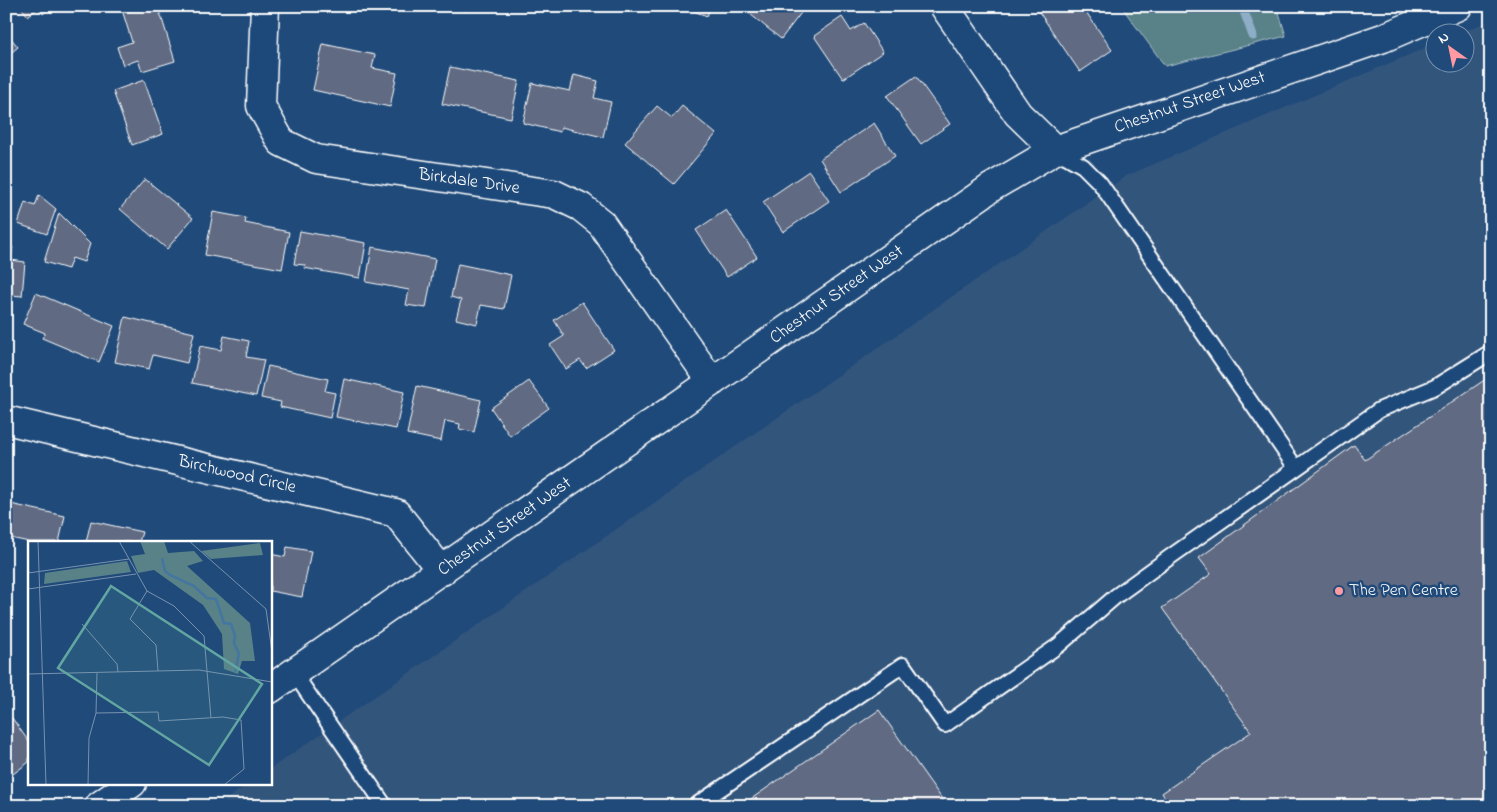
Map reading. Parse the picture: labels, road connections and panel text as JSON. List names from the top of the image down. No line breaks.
{"streets":{"street":["Chestnut Street West","Birkdale Drive","Birchwood Circle"]},"crossings":[["Chestnut Street West","Birkdale Drive"],["Chestnut Street West","Birchwood Circle"]],"places":["The Pen Centre"],"north":"top left"}
